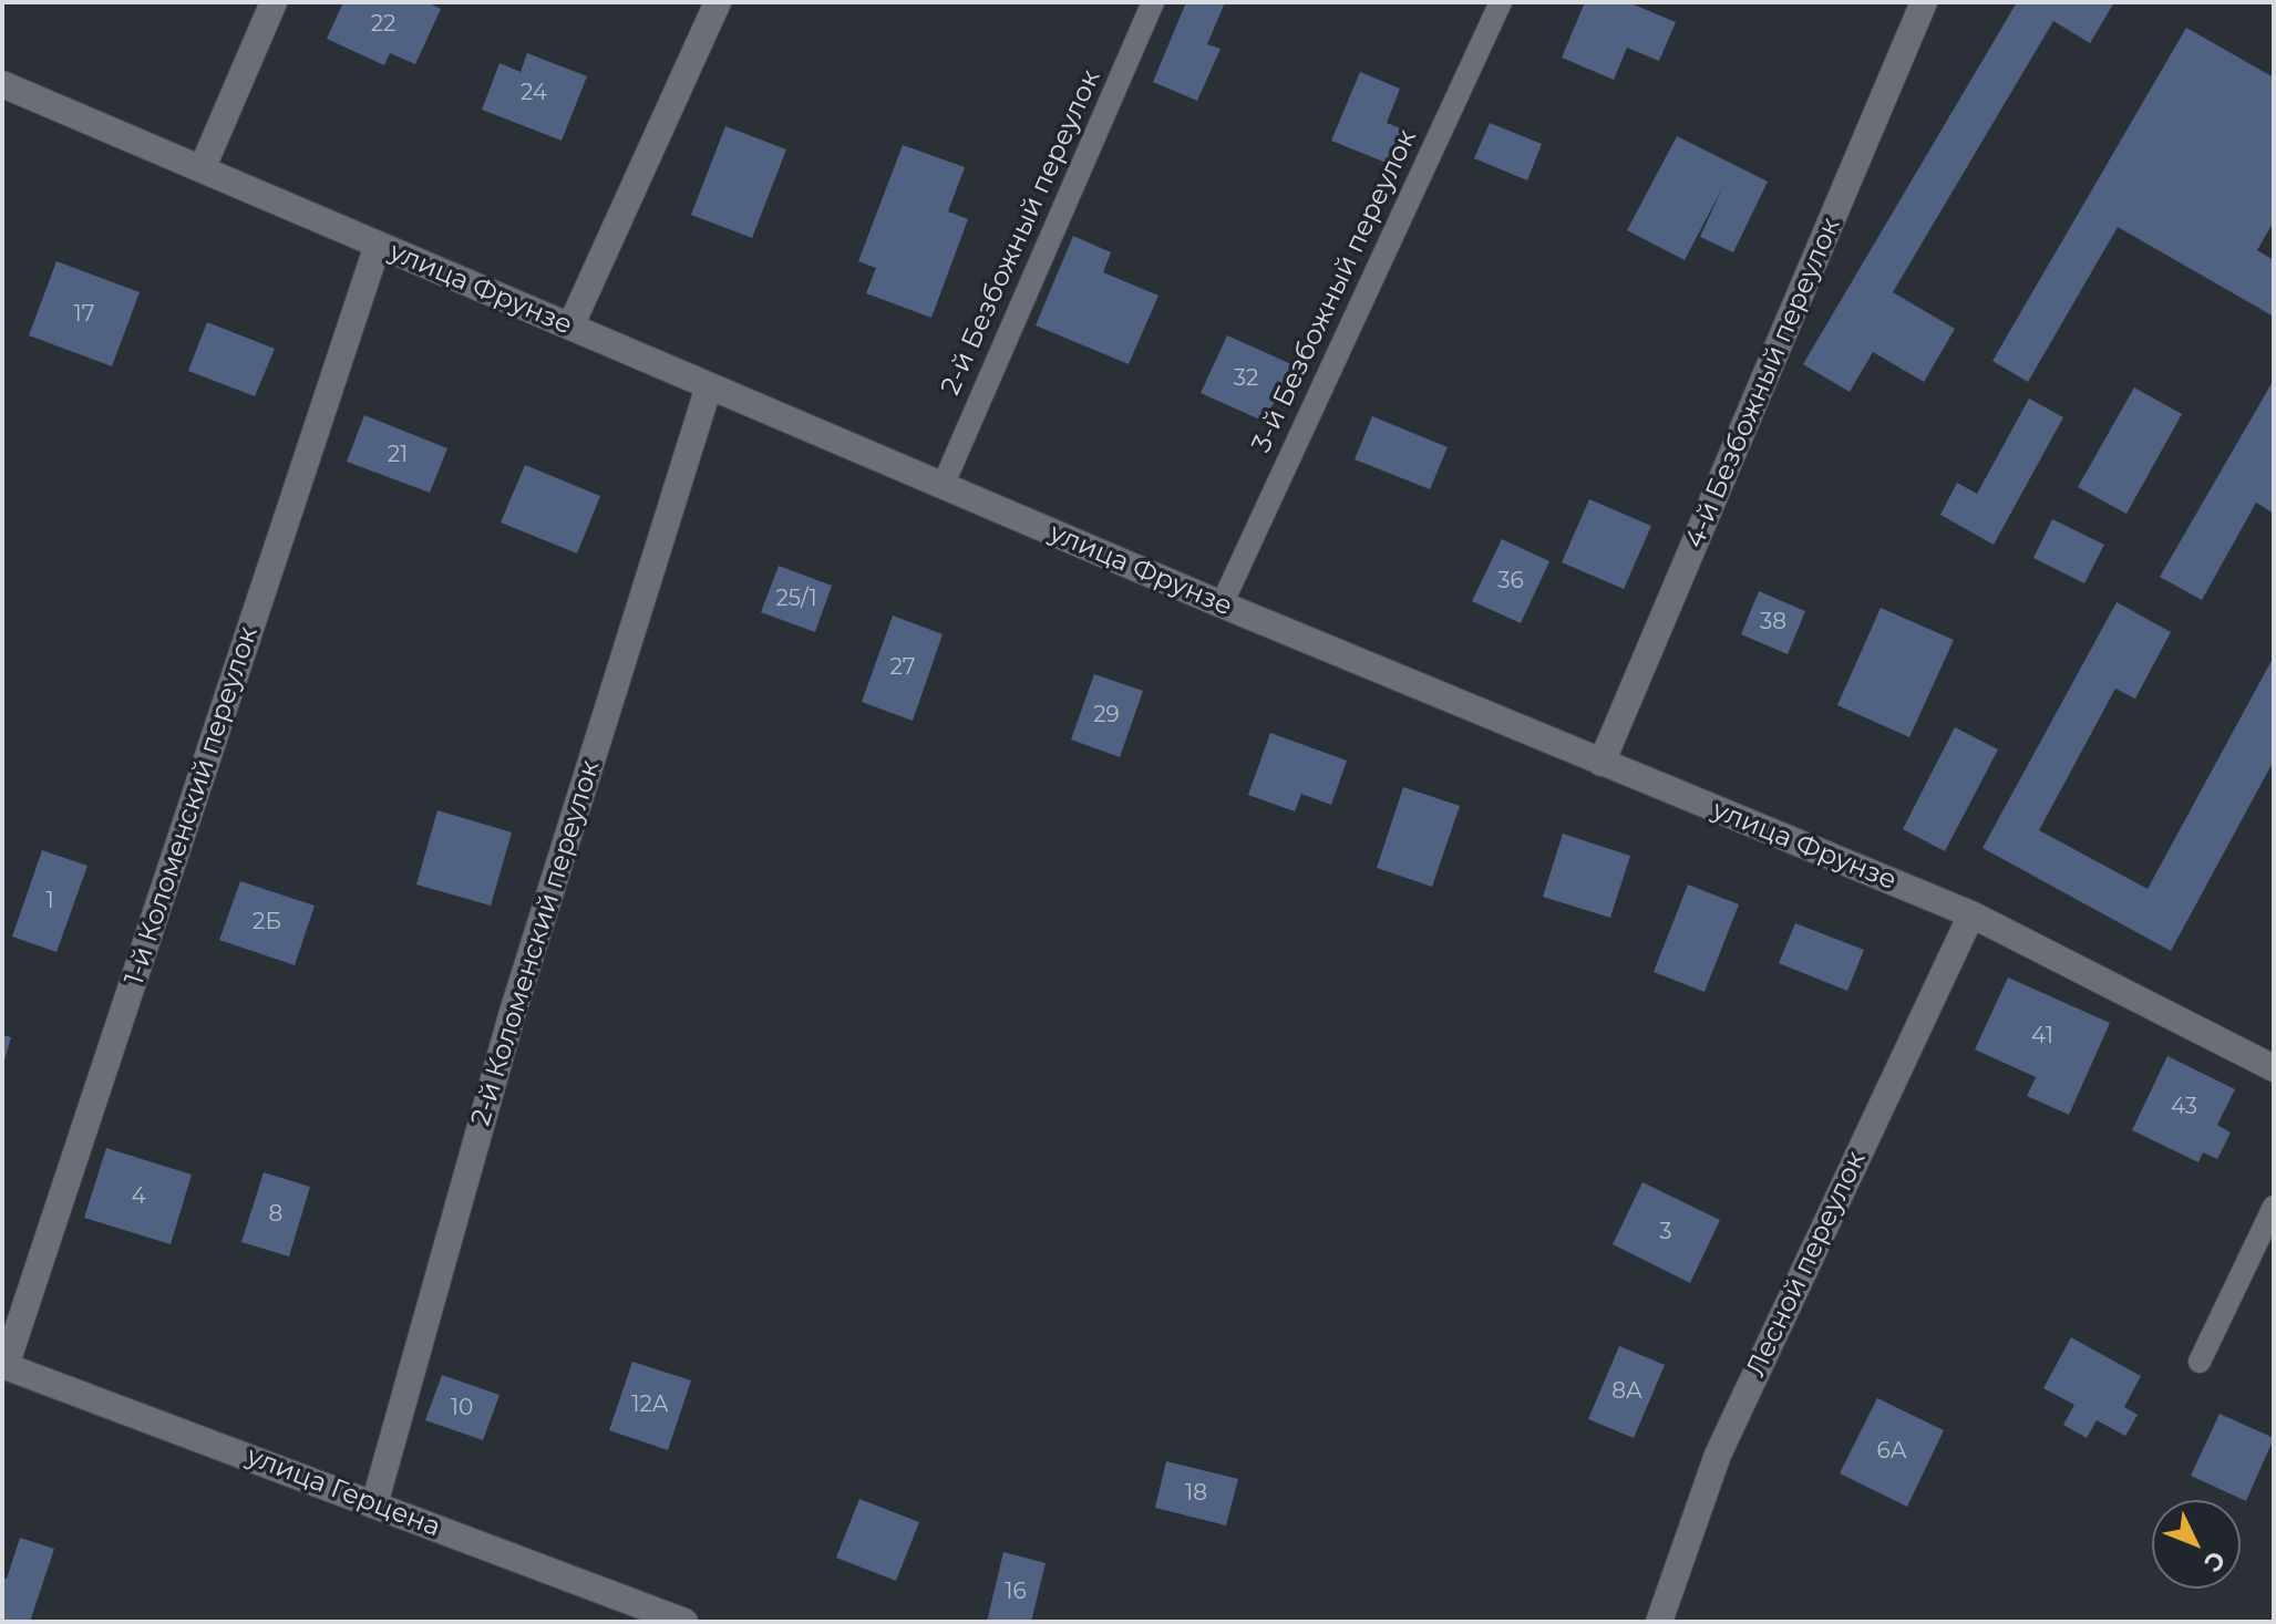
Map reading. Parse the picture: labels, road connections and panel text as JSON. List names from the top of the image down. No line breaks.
{"streets":{"street":["улица Фрунзе","4-й Безбожный переулок","1-й Коломенский переулок","2-й Коломенский переулок","Лесной переулок","улица Герцена"],"lane":["2-й Безбожный переулок","3-й Безбожный переулок"]},"crossings":[["2-й Безбожный переулок","улица Фрунзе"],["улица Фрунзе","3-й Безбожный переулок"],["улица Фрунзе","4-й Безбожный переулок"],["улица Фрунзе","1-й Коломенский переулок"],["улица Фрунзе","2-й Коломенский переулок"],["улица Фрунзе","Лесной переулок"],["1-й Коломенский переулок","улица Герцена"],["2-й Коломенский переулок","улица Герцена"]],"house_numbers":["22","24","17","32","21","36","25/1","38","27","29","1","2Б","41","43","4","8","3","8А","12А","10","6А","18","16"],"north":"bottom right"}
